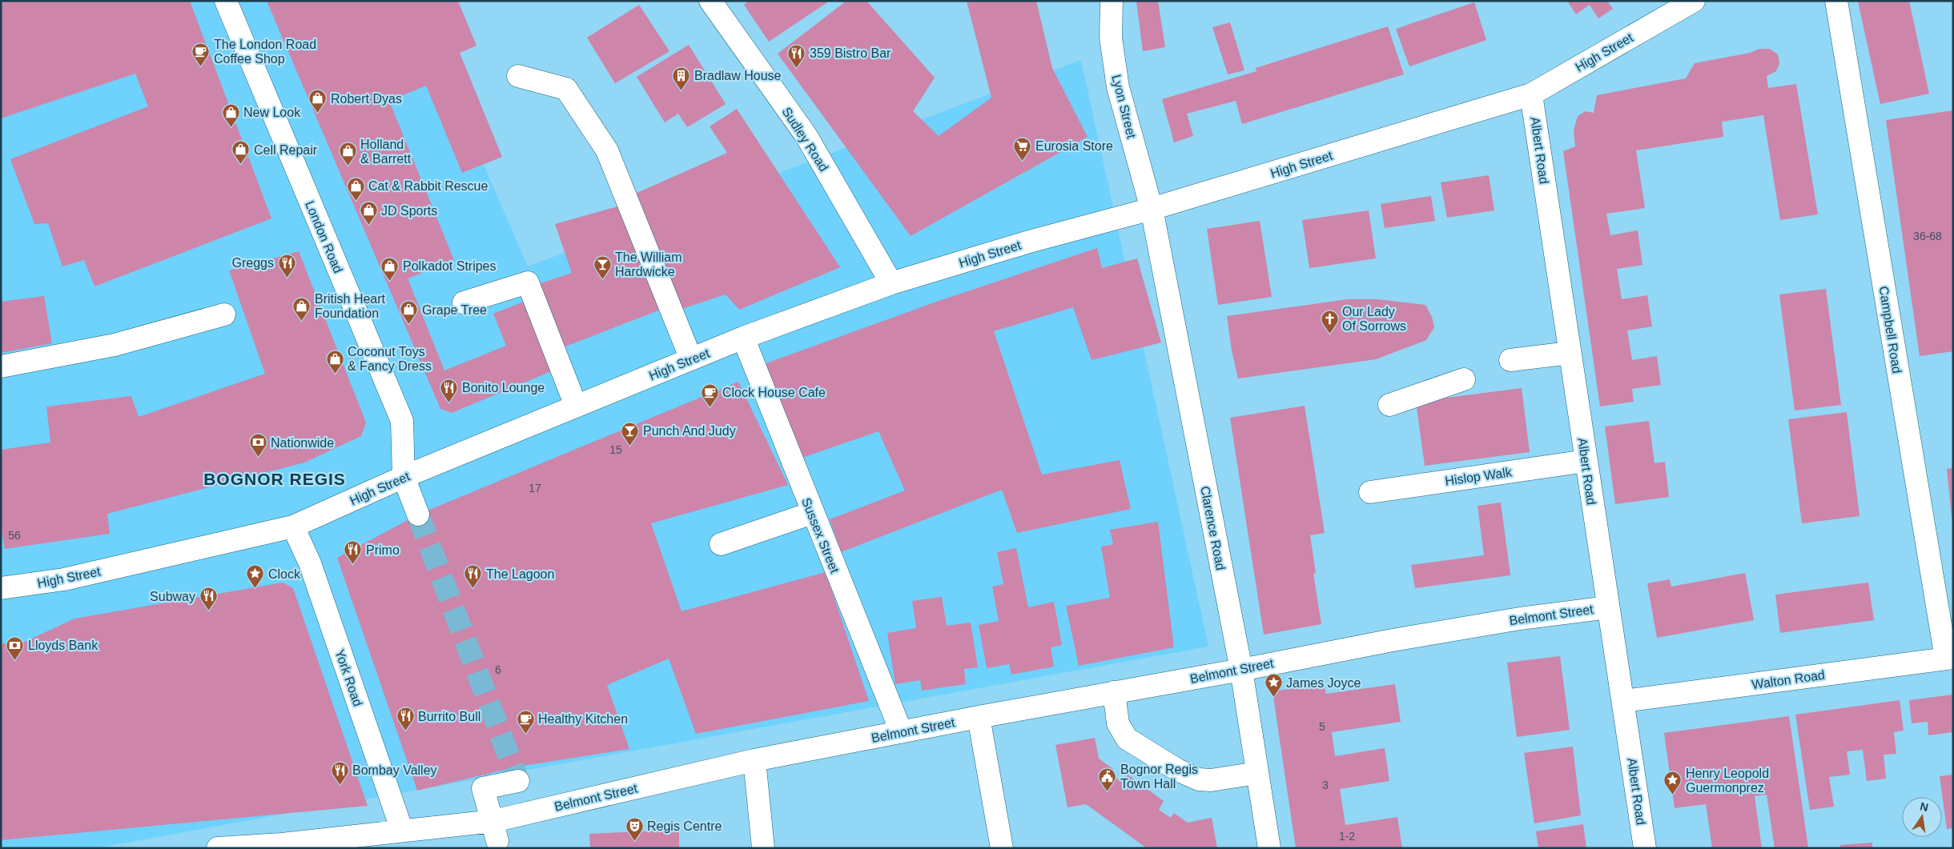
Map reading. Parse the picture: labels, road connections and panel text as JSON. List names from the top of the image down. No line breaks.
{"streets":{"street":["High Street","Lyon Street","Sudley Road","Albert Road","London Road","Campbell Road","Hislop Walk","Clarence Road","Sussex Street","Belmont Street","York Road","Walton Road"]},"crossings":[["High Street","Lyon Street"],["High Street","Sudley Road"],["High Street","Albert Road"],["High Street","London Road"],["High Street","Clarence Road"],["High Street","Sussex Street"],["High Street","York Road"],["Lyon Street","Clarence Road"],["Albert Road","Hislop Walk"],["Albert Road","Belmont Street"],["Albert Road","Walton Road"],["Campbell Road","Walton Road"],["Clarence Road","Belmont Street"],["Sussex Street","Belmont Street"],["Belmont Street","York Road"]],"districts":["BOGNOR REGIS"],"places":{"cafe":["The London Road Coffee Shop","Clock House Cafe","Healthy Kitchen"],"restaurant":["359 Bistro Bar","Greggs","Bonito Lounge","Primo","The Lagoon","Subway","Burrito Bull","Bombay Valley"],"building":["Bradlaw House"],"shop":["Robert Dyas","New Look","Cell Repair","Holland & Barrett","Cat & Rabbit Rescue","JD Sports","Polkadot Stripes","British Heart Foundation","Grape Tree","Coconut Toys & Fancy Dress"],"supermarket":["Eurosia Store"],"bar":["The William Hardwicke","Punch And Judy"],"church":["Our Lady Of Sorrows"],"bank":["Nationwide","Lloyds Bank"],"place":["Clock","James Joyce","Henry Leopold Guermonprez"],"public building":["Bognor Regis Town Hall"],"theatre":["Regis Centre"]},"house_numbers":["36-68","15","17","56","6","5","3","1-2"],"north":"top"}
